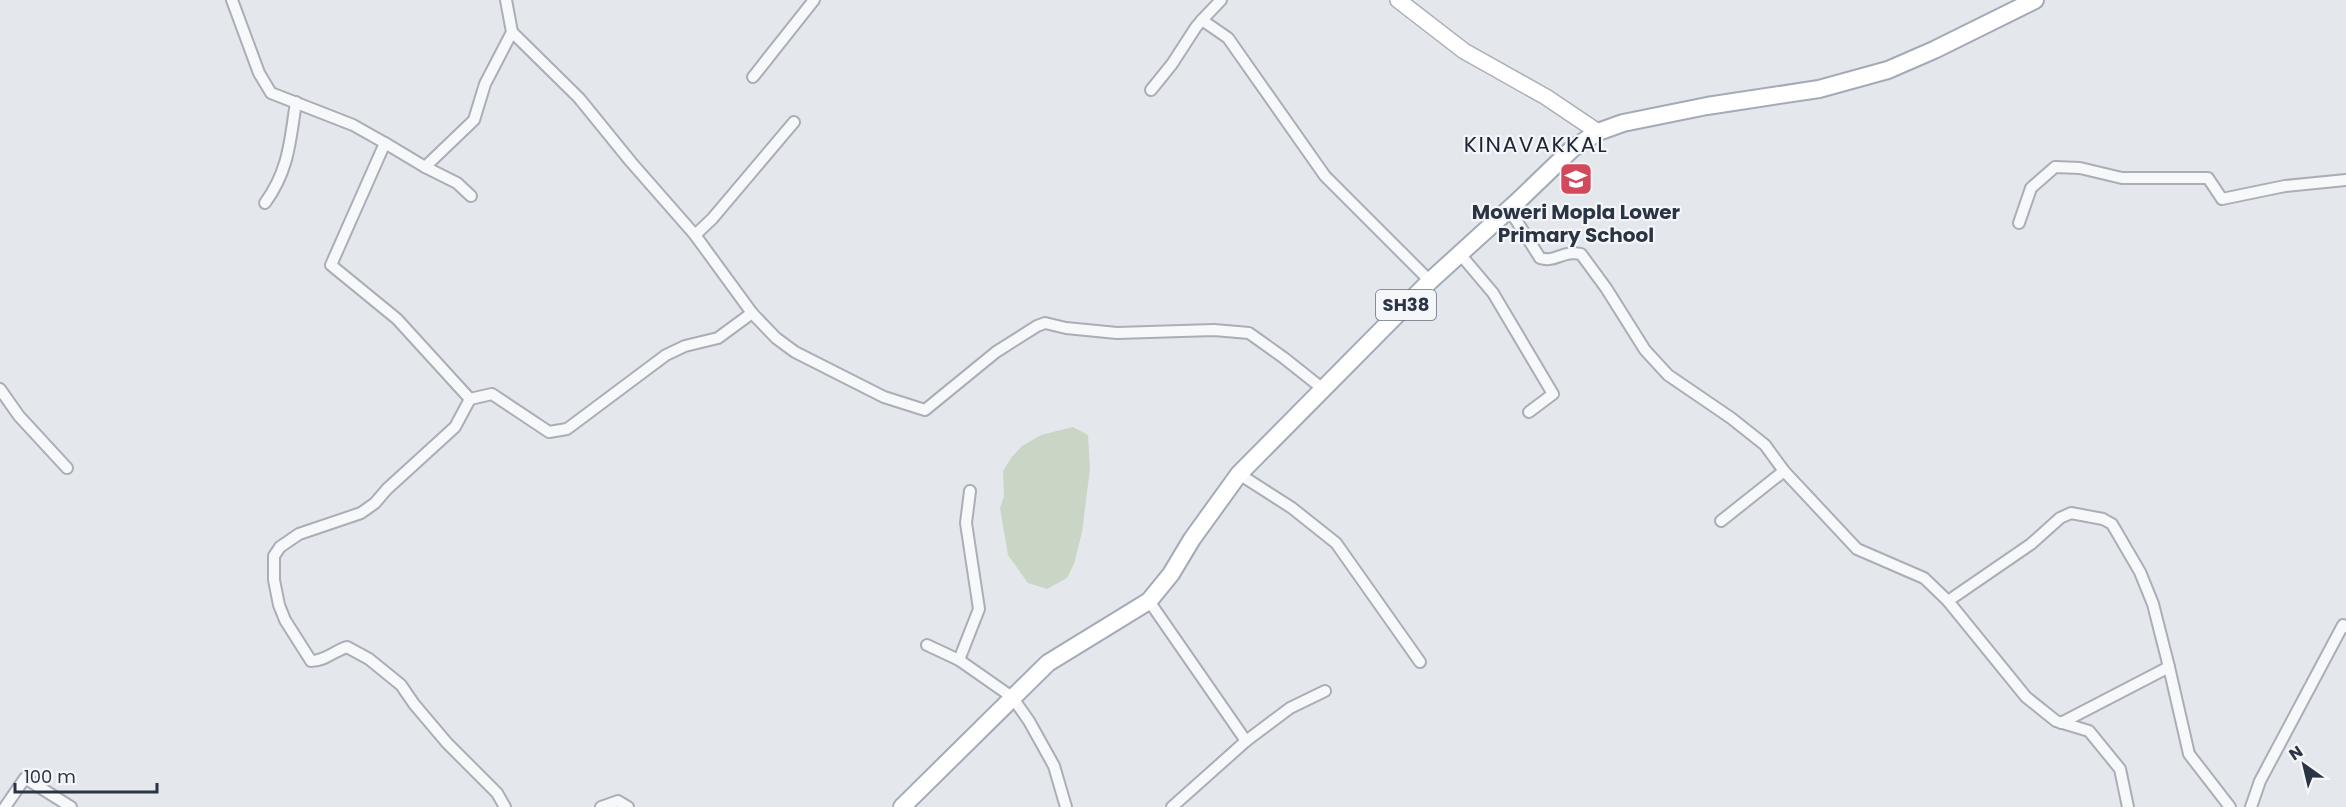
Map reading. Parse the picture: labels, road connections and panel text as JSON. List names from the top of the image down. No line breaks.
{"streets":{"main road":["SH38"]},"districts":["KINAVAKKAL"],"places":{"school or university":["Moweri Mopla Lower Primary School"]},"scale_bar":"100 m","north":"top left"}
